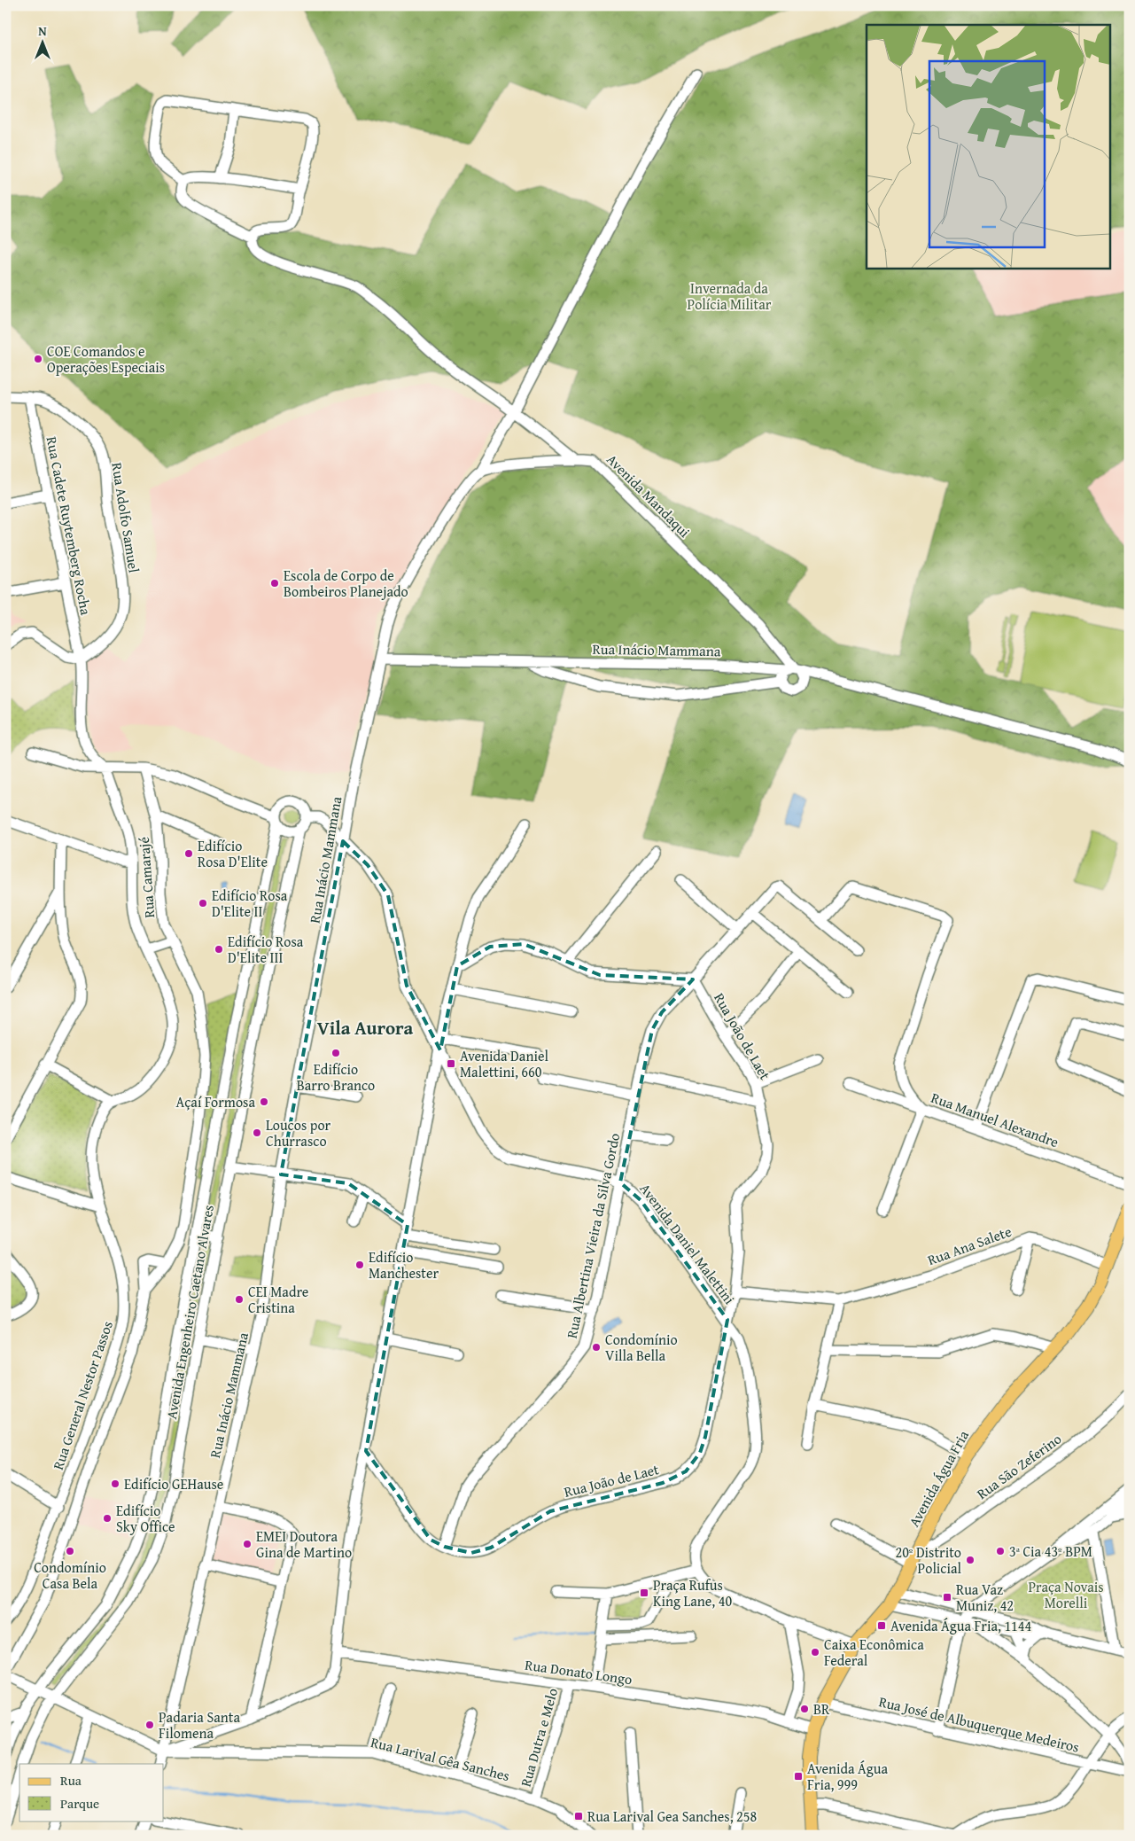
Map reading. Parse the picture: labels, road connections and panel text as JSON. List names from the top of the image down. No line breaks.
{"streets":{"main road":["Avenida Água Fria"],"street":["Avenida Mandaqui","Rua Adolfo Samuel","Rua Cadete Ruytemberg Rocha","Rua Inácio Mammana","Rua Camarajé","Rua João de Laet","Rua Manuel Alexandre","Rua Albertina Vieira da Silva Gordo","Avenida Daniel Malettini","Rua Ana Salete","Avenida Engenheiro Caetano Alvares","Rua General Nestor Passos","Rua São Zeferino","Rua Donato Longo","Rua José de Albuquerque Medeiros","Rua Dutra e Melo","Rua Larival Gêa Sanches"]},"crossings":[["Avenida Mandaqui","Rua Inácio Mammana"],["Rua Adolfo Samuel","Rua Cadete Ruytemberg Rocha"],["Rua Inácio Mammana","Avenida Daniel Malettini"],["Rua Inácio Mammana","Rua Larival Gêa Sanches"],["Rua João de Laet","Rua Albertina Vieira da Silva Gordo"],["Rua João de Laet","Avenida Daniel Malettini"],["Rua Albertina Vieira da Silva Gordo","Avenida Daniel Malettini"],["Avenida Daniel Malettini","Avenida Engenheiro Caetano Alvares"],["Rua Ana Salete","Avenida Água Fria"],["Rua São Zeferino","Avenida Água Fria"],["Avenida Água Fria","Rua Donato Longo"],["Avenida Água Fria","Rua José de Albuquerque Medeiros"],["Rua Donato Longo","Rua Dutra e Melo"],["Rua Dutra e Melo","Rua Larival Gêa Sanches"]],"districts":["Vila Aurora"],"parks":["Invernada da Polícia Militar","Praça Novais Morelli"],"places":{"other":["COE Comandos e Operações Especiais","Escola de Corpo de Bombeiros Planejado","Edifício Rosa D'Elite","Edifício Rosa D'Elite II","Edifício Rosa D'Elite III","Edifício Barro Branco","Açaí Formosa","Loucos por Churrasco","Edifício Manchester","CEI Madre Cristina","Condomínio Villa Bella","Edifício GEHause","Edifício Sky Office","EMEI Doutora Gina de Martino","Condomínio Casa Bela","3ª Cia 43º BPM","20º Distrito Policial","Caixa Econômica Federal","BR","Padaria Santa Filomena"],"transit":["Avenida Daniel Malettini, 660","Praça Rufus King Lane, 40","Rua Vaz Muniz, 42","Avenida Água Fria, 1144","Avenida Água Fria, 999","Rua Larival Gea Sanches, 258"]},"legend":["Rua","Parque"],"north":"top"}
